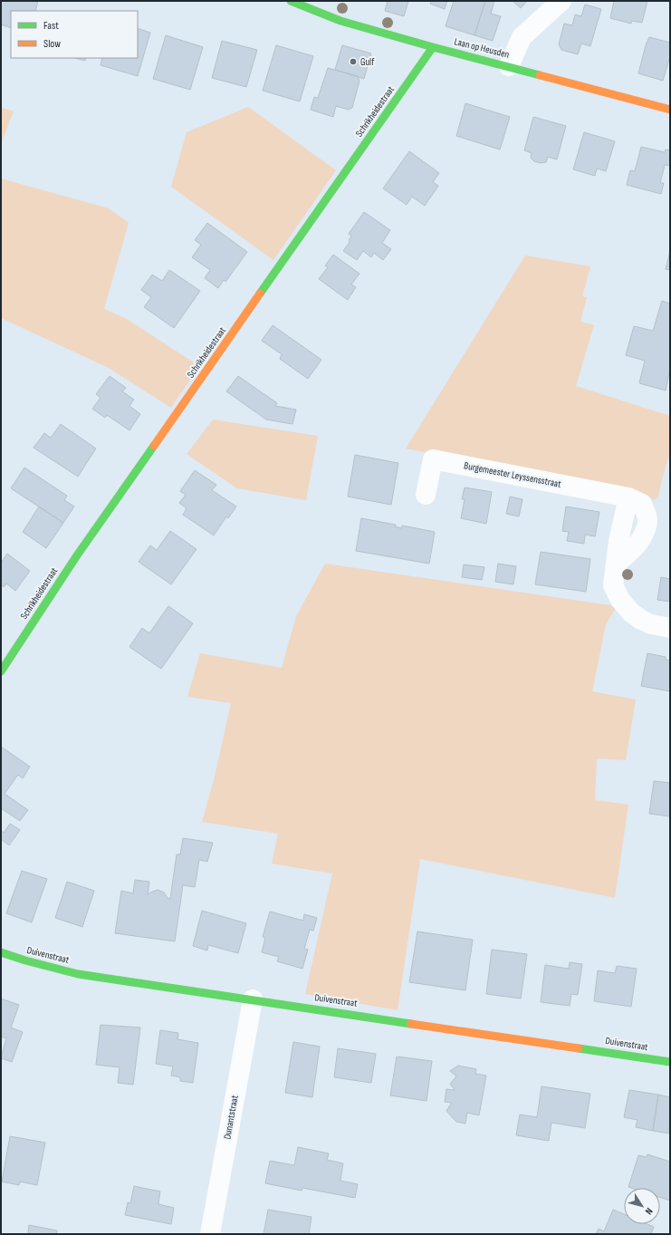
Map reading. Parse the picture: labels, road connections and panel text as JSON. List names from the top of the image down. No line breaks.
{"streets":{"street":["Laan op Heusden","Schrikheidestraat","Burgemeester Leyssensstraat","Duivenstraat","Dunantstraat"]},"crossings":[["Laan op Heusden","Schrikheidestraat"],["Duivenstraat","Dunantstraat"]],"places":["Gulf"],"legend":["Fast","Slow"],"north":"bottom right"}
